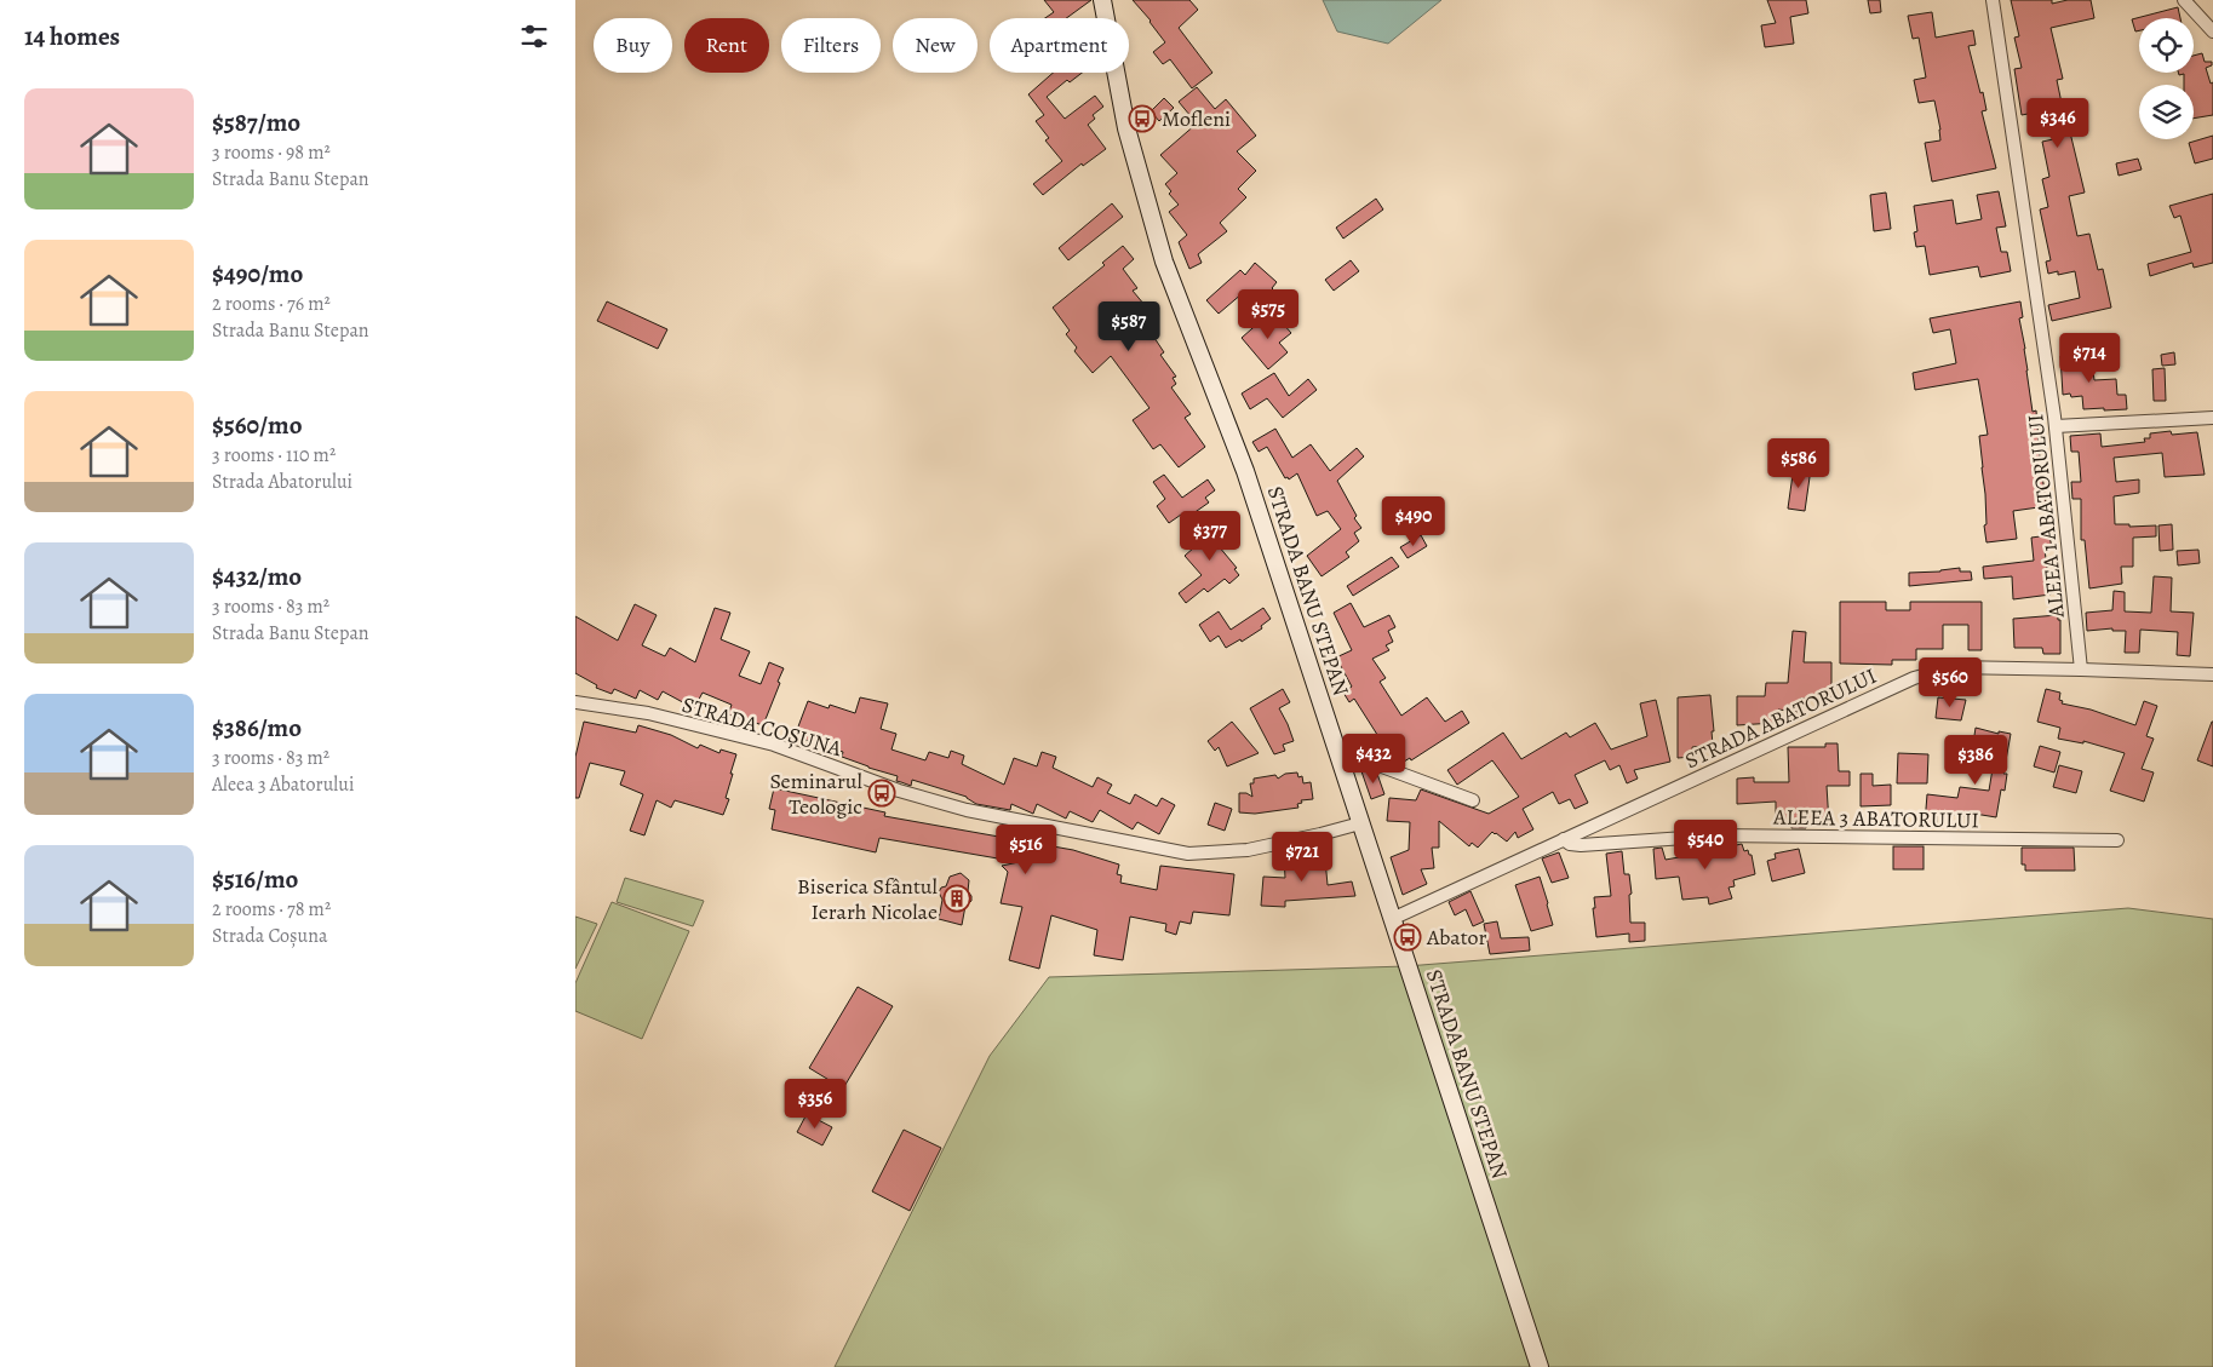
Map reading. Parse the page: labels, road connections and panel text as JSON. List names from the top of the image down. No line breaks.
{"streets":{"main road":["STRADA BANU STEPAN"],"street":["ALEEA 1 ABATORULUI","STRADA ABATORULUI","STRADA COȘUNA","ALEEA 3 ABATORULUI"]},"crossings":[["ALEEA 1 ABATORULUI","STRADA ABATORULUI"],["STRADA BANU STEPAN","STRADA ABATORULUI"],["STRADA BANU STEPAN","STRADA COȘUNA"],["STRADA ABATORULUI","ALEEA 3 ABATORULUI"]],"places":{"bus stop":["Mofleni","Seminarul Teologic","Abator"],"building":["Biserica Sfântul Ierarh Nicolae"]},"page":{"heading":"14 homes","chip":["Buy","Rent","Filters","New","Apartment"],"list":[{"name":"$587/mo","note":"3 rooms · 98 m² · Strada Banu Stepan"},{"name":"$490/mo","note":"2 rooms · 76 m² · Strada Banu Stepan"},{"name":"$560/mo","note":"3 rooms · 110 m² · Strada Abatorului"},{"name":"$432/mo","note":"3 rooms · 83 m² · Strada Banu Stepan"},{"name":"$386/mo","note":"3 rooms · 83 m² · Aleea 3 Abatorului"},{"name":"$516/mo","note":"2 rooms · 78 m² · Strada Coșuna"}],"price":["$346","$575","$587","$714","$586","$490","$377","$560","$432","$386","$540","$516","$721","$356"]}}
